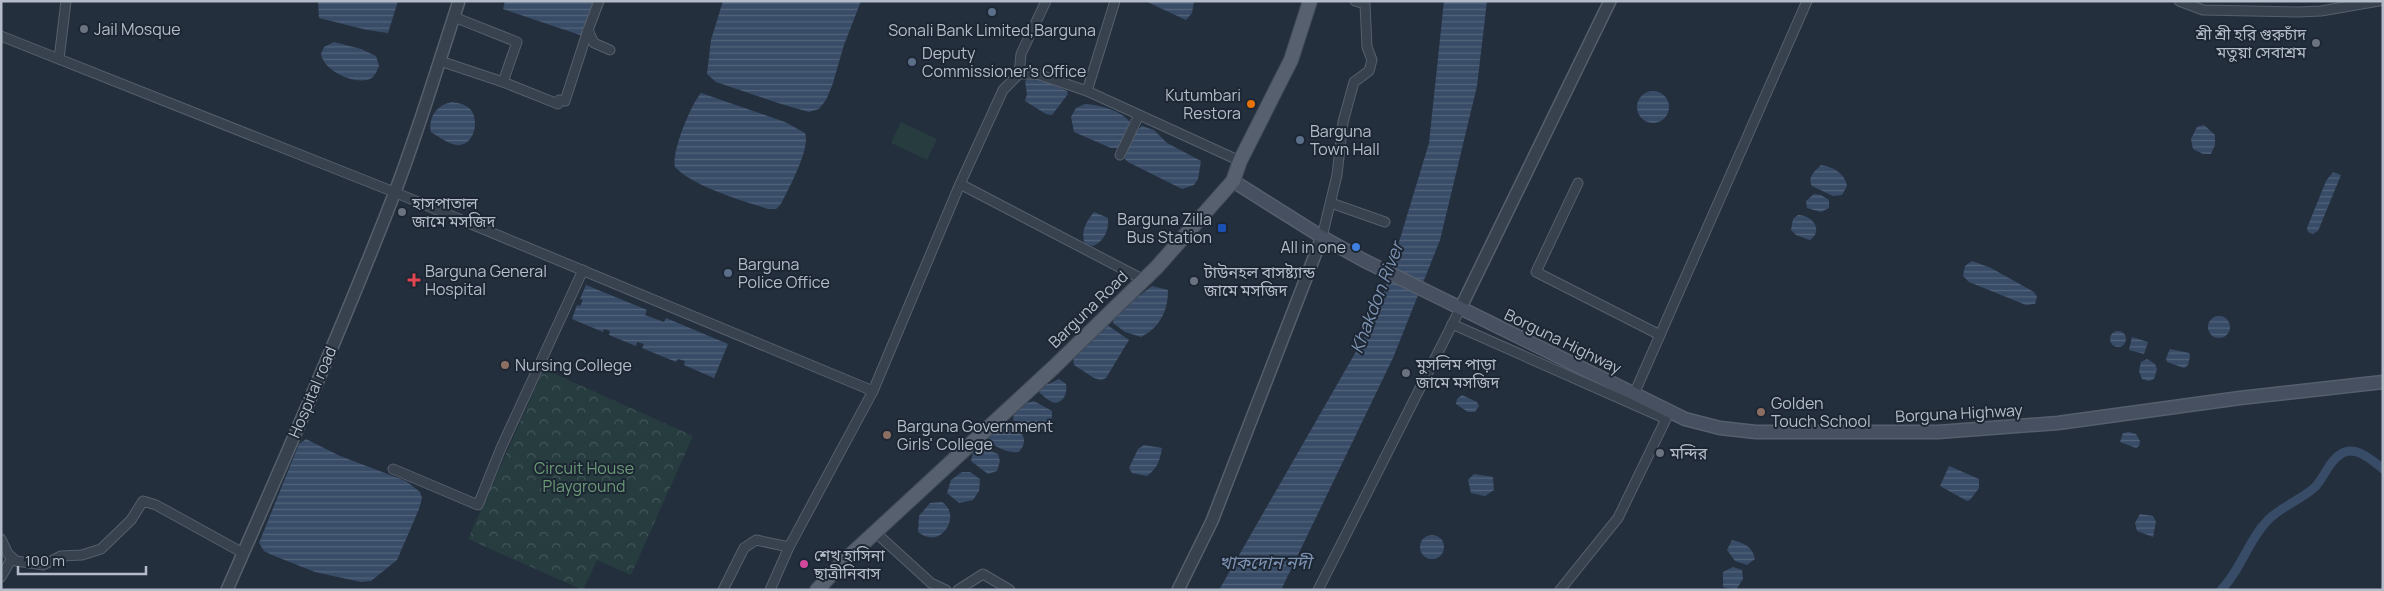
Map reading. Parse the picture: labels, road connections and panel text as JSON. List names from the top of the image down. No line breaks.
{"streets":{"main road":["Barguna Road","Borguna Highway"],"street":["Hospital road"]},"crossings":[["Barguna Road","Borguna Highway"]],"water":["Khakdon River","খাকদোন নদী"],"parks":["Circuit House Playground"],"places":{"other":["Sonali Bank Limited,Barguna","Jail Mosque","শ্রী শ্রী হরি গুরুচাঁদ মতুয়া সেবাশ্রম","Deputy Commissioner's Office","Kutumbari Restora","Barguna Town Hall","হাসপাতাল জামে মসজিদ","All in one","Barguna Police Office","টাউনহল বাসষ্ট্যান্ড জামে মসজিদ","Nursing College","মুসলিম পাড়া জামে মসজিদ","Golden Touch School","Barguna Government Girls' College","মন্দির","শেখ হাসিনা ছাত্রীনিবাস"],"transit":["Barguna Zilla Bus Station"],"health":["Barguna General Hospital"]},"scale_bar":"100 m"}
